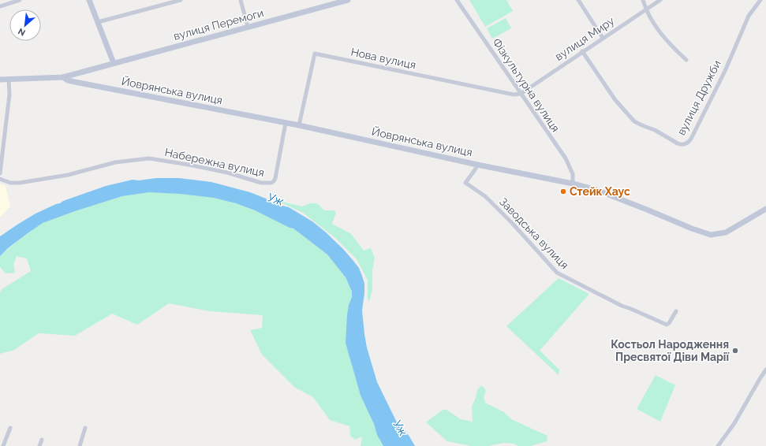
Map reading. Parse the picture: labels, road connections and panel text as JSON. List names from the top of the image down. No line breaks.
{"streets":{"street":["вулиця Перемоги","вулиця Миру","Нова вулиця","Фізкультурна вулиця","Йоврянська вулиця","вулиця Дружби","Набережна вулиця","Заводська вулиця"]},"crossings":[["вулиця Перемоги","Йоврянська вулиця"],["вулиця Миру","Нова вулиця"],["вулиця Миру","Фізкультурна вулиця"],["вулиця Миру","вулиця Дружби"],["Нова вулиця","Фізкультурна вулиця"],["Нова вулиця","Йоврянська вулиця"],["Фізкультурна вулиця","Йоврянська вулиця"],["Йоврянська вулиця","Набережна вулиця"],["Йоврянська вулиця","Заводська вулиця"]],"water":["Уж"],"places":["Стейк Хаус","Костьол Народження Пресвятої Діви Марії"],"north":"bottom left"}
